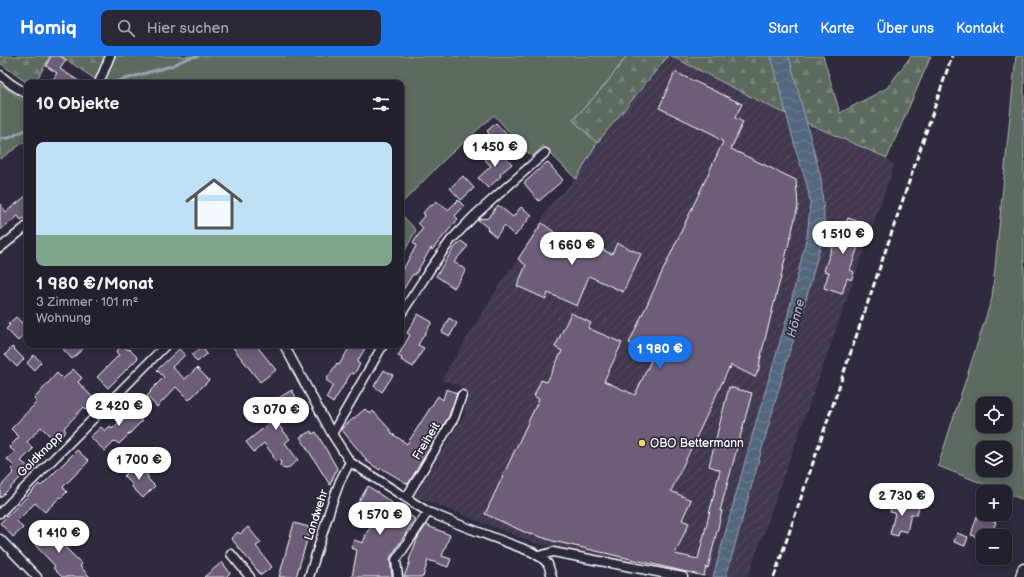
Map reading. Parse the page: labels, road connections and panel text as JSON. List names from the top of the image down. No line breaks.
{"streets":{"street":["Freiheit","Goldknapp","Landwehr"]},"water":["Hönne"],"places":["OBO Bettermann"],"page":{"header":"Homiq","search":"Hier suchen","nav":["Start","Karte","Über uns","Kontakt"],"heading":"10 Objekte","list":[{"name":"1 980 €/Monat","note":"3 Zimmer · 101 m² · Wohnung"}],"price":["1 450 €","1 510 €","1 660 €","1 980 €","2 420 €","3 070 €","1 700 €","2 730 €","1 570 €","1 410 €"],"map_buttons":["+","−"]}}
